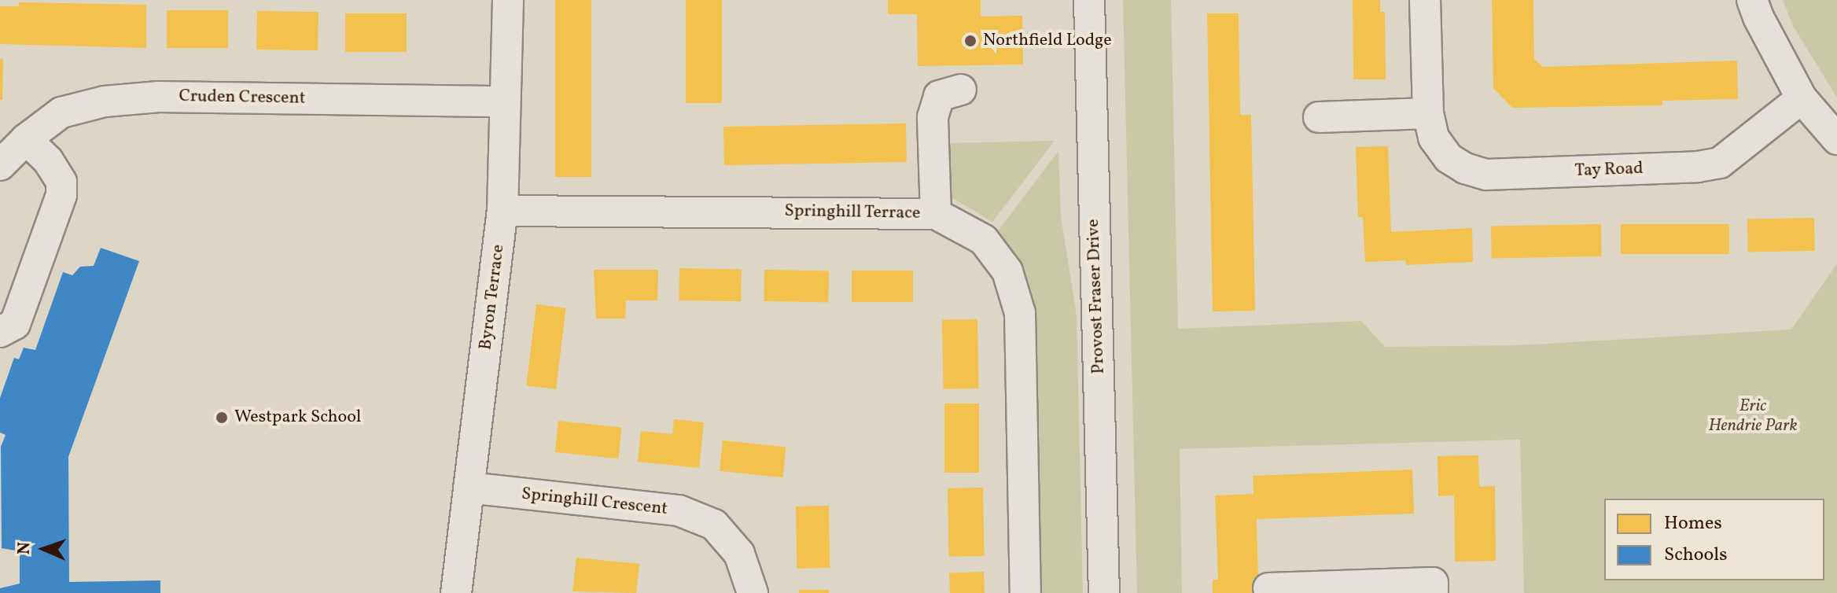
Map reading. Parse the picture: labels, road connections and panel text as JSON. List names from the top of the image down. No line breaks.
{"streets":{"street":["Cruden Crescent","Tay Road","Springhill Terrace","Provost Fraser Drive","Byron Terrace","Springhill Crescent"]},"crossings":[["Cruden Crescent","Byron Terrace"],["Springhill Terrace","Byron Terrace"],["Byron Terrace","Springhill Crescent"]],"parks":["Eric Hendrie Park"],"places":["Northfield Lodge","Westpark School"],"legend":["Homes","Schools"],"north":"left"}
